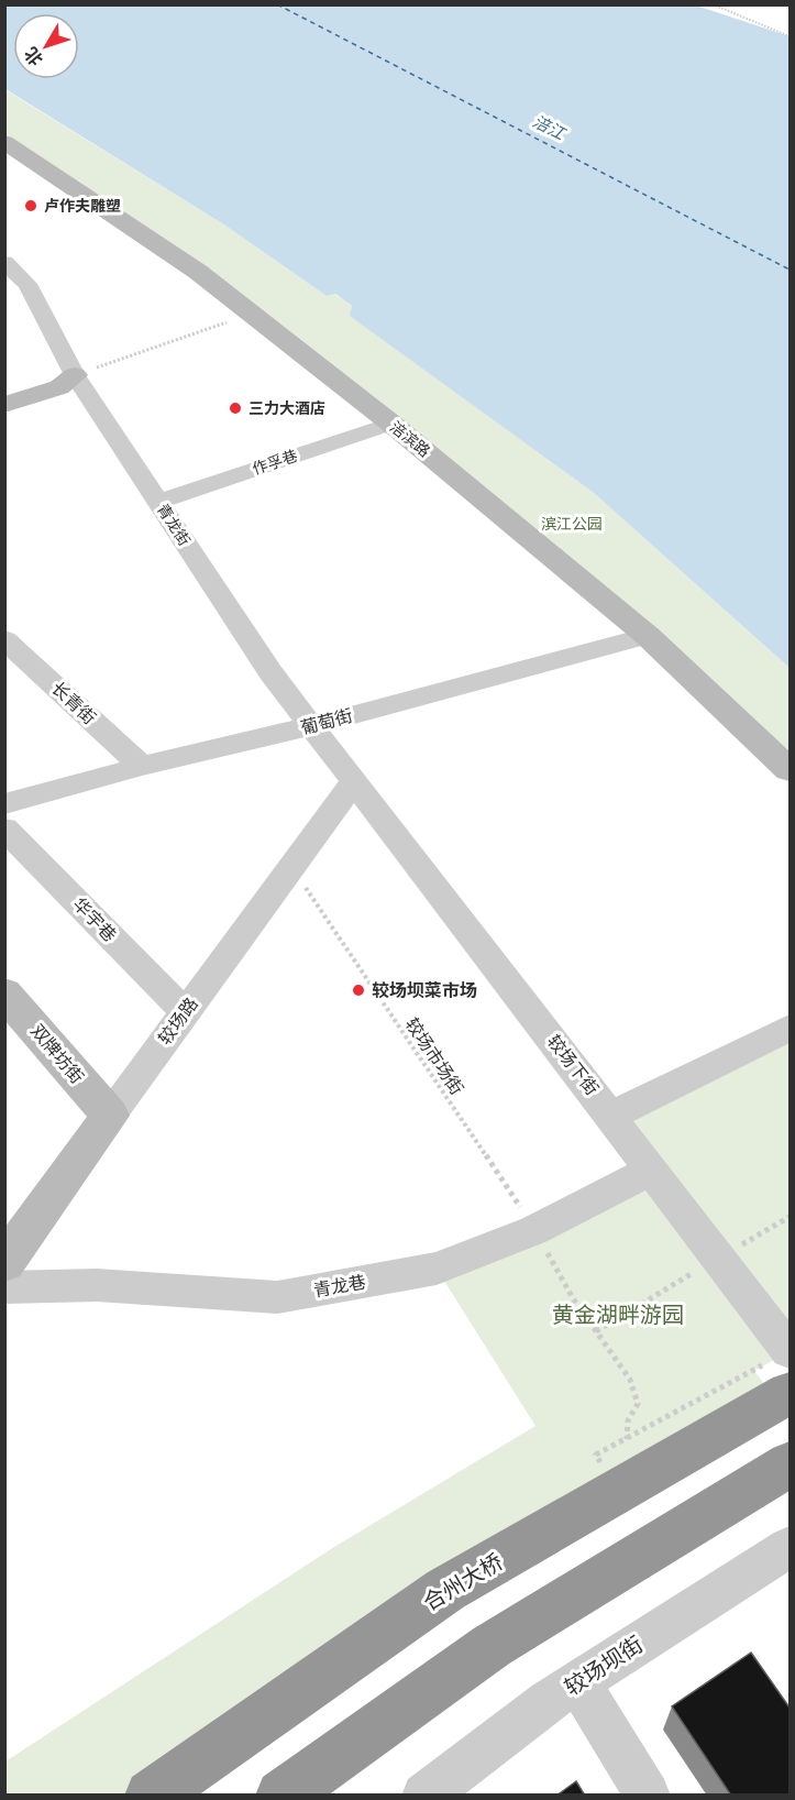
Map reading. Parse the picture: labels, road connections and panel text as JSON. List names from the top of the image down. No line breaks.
{"streets":{"highway":["合州大桥"],"main road":["涪滨路","较场路","双牌坊街"],"street":["作孚巷","青龙街","长青街","葡萄街","华宇巷","较场下街","青龙巷","较场坝街"],"path":["较场市场街"]},"crossings":[["涪滨路","作孚巷"],["涪滨路","葡萄街"],["作孚巷","青龙街"],["青龙街","葡萄街"],["青龙街","较场路"],["青龙街","较场下街"],["长青街","葡萄街"],["华宇巷","较场路"],["较场路","双牌坊街"],["较场路","较场市场街"],["较场路","较场下街"],["较场市场街","青龙巷"],["较场下街","青龙巷"],["较场下街","合州大桥"]],"water":["涪江"],"parks":["滨江公园","黄金湖畔游园"],"places":["卢作夫雕塑","三力大酒店","较场坝菜市场"],"north":"bottom left"}
